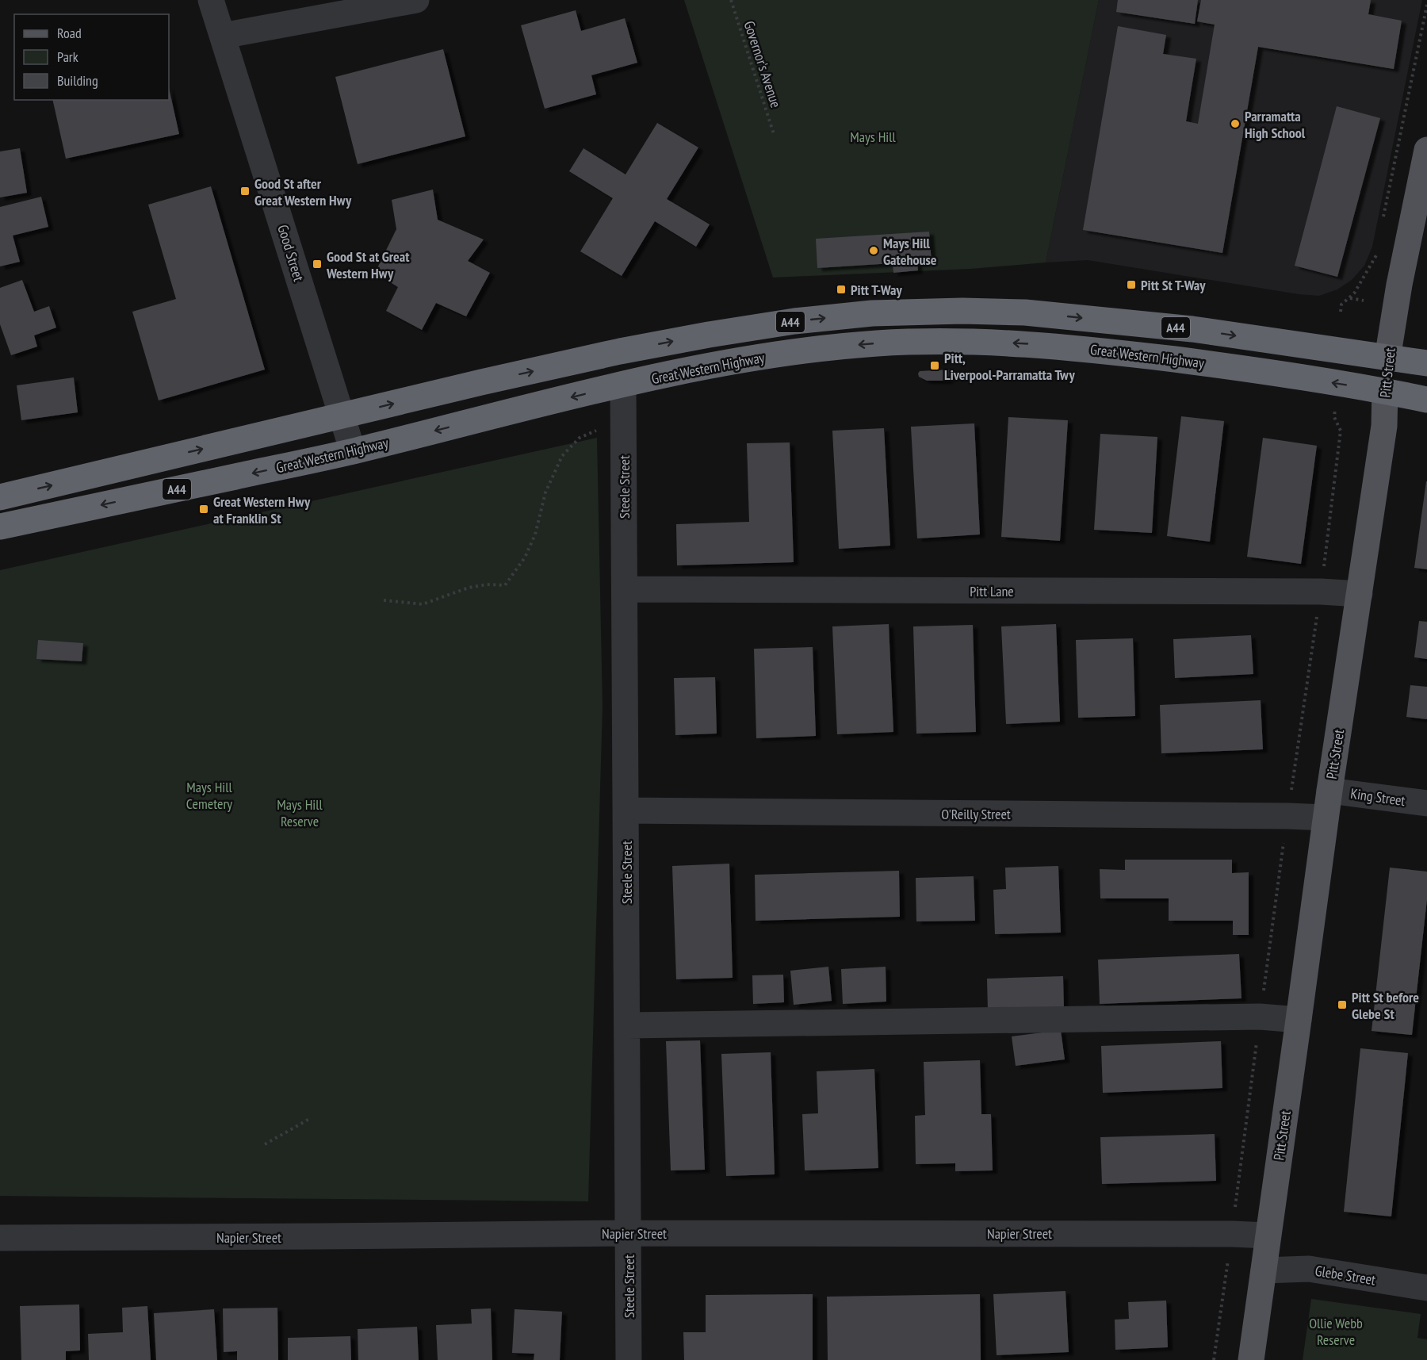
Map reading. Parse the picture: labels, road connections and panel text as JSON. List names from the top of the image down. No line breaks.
{"streets":{"highway":["A44","Great Western Highway","Pitt Street"],"street":["Good Street","Steele Street","Pitt Lane","King Street","O'Reilly Street","Napier Street","Glebe Street"],"path":["Governor's Avenue"]},"crossings":[["Good Street","A44"],["Good Street","Great Western Highway"],["A44","Pitt Street"],["Great Western Highway","Pitt Street"],["Great Western Highway","Steele Street"],["Pitt Street","Pitt Lane"],["Pitt Street","King Street"],["Pitt Street","O'Reilly Street"],["Pitt Street","Napier Street"],["Pitt Street","Glebe Street"],["Steele Street","Pitt Lane"],["Steele Street","O'Reilly Street"],["Steele Street","Napier Street"]],"parks":["Mays Hill","Mays Hill Cemetery","Mays Hill Reserve","Ollie Webb Reserve"],"places":{"other":["Parramatta High School","Mays Hill Gatehouse"],"transit":["Good St after Great Western Hwy","Good St at Great Western Hwy","Pitt St T-Way","Pitt T-Way","Pitt, Liverpool-Parramatta Twy","Great Western Hwy at Franklin St","Pitt St before Glebe St"]},"legend":["Road","Park","Building"]}
